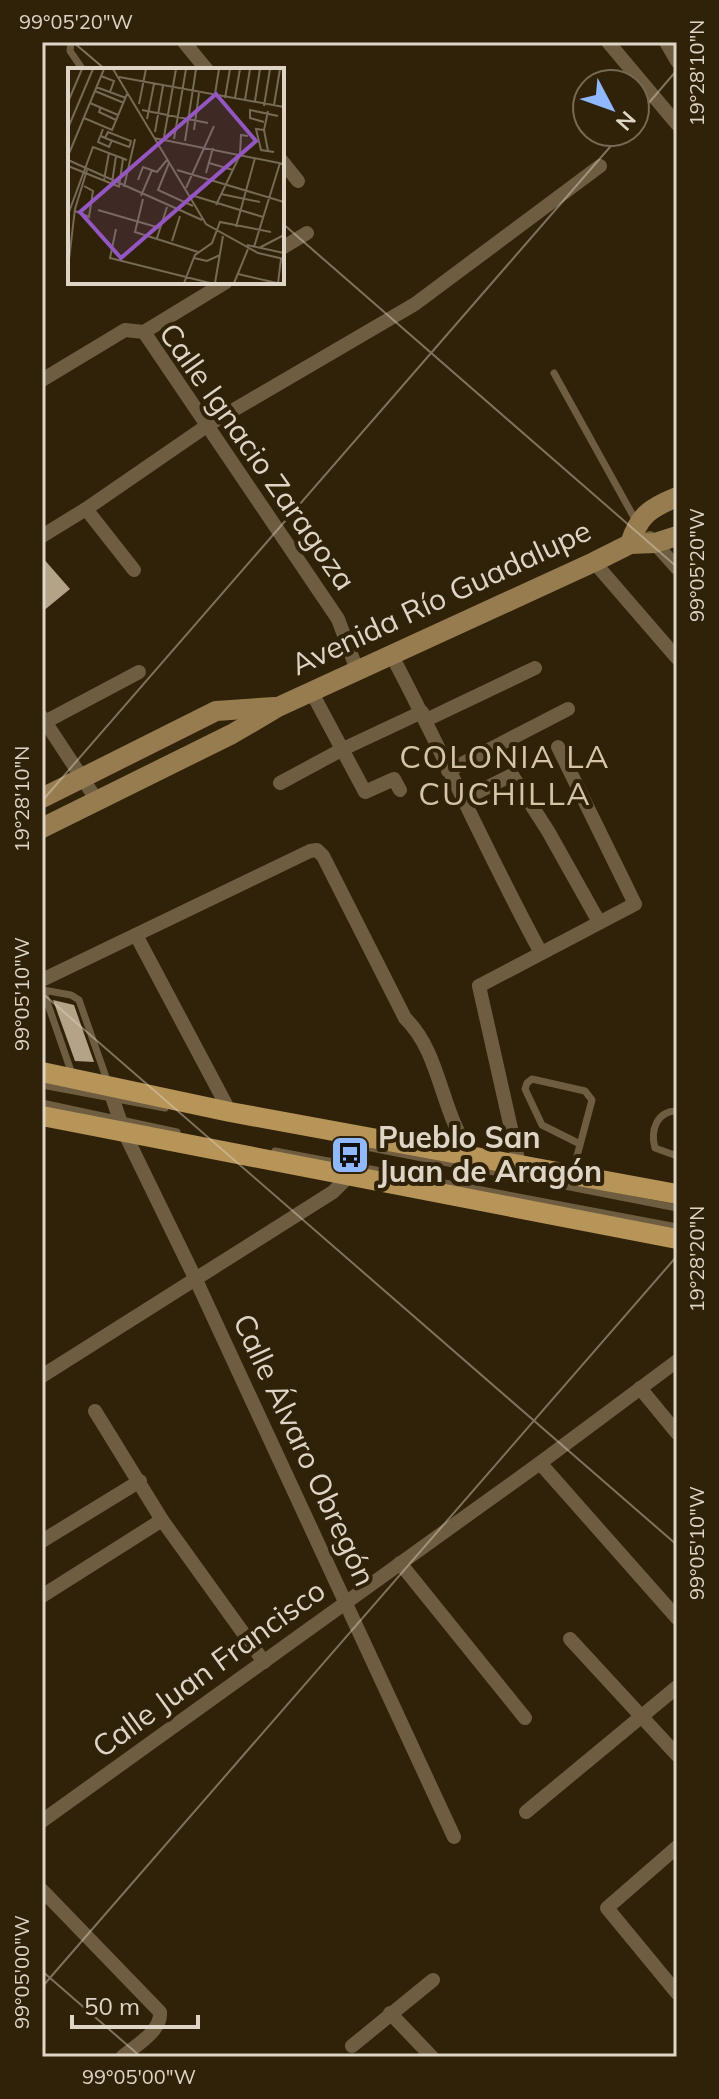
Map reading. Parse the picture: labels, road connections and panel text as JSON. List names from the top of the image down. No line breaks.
{"streets":{"street":["Calle Ignacio Zaragoza","Avenida Río Guadalupe","Calle Álvaro Obregón","Calle Juan Francisco"]},"crossings":[["Calle Ignacio Zaragoza","Avenida Río Guadalupe"],["Calle Álvaro Obregón","Calle Juan Francisco"]],"districts":["COLONIA LA CUCHILLA"],"places":{"bus stop":["Pueblo San Juan de Aragón"]},"scale_bar":"50 m","north":"bottom right","coordinates":["99°05'20\"W","19°28'10\"N","99°05'10\"W","19°28'20\"N","99°05'00\"W"]}
